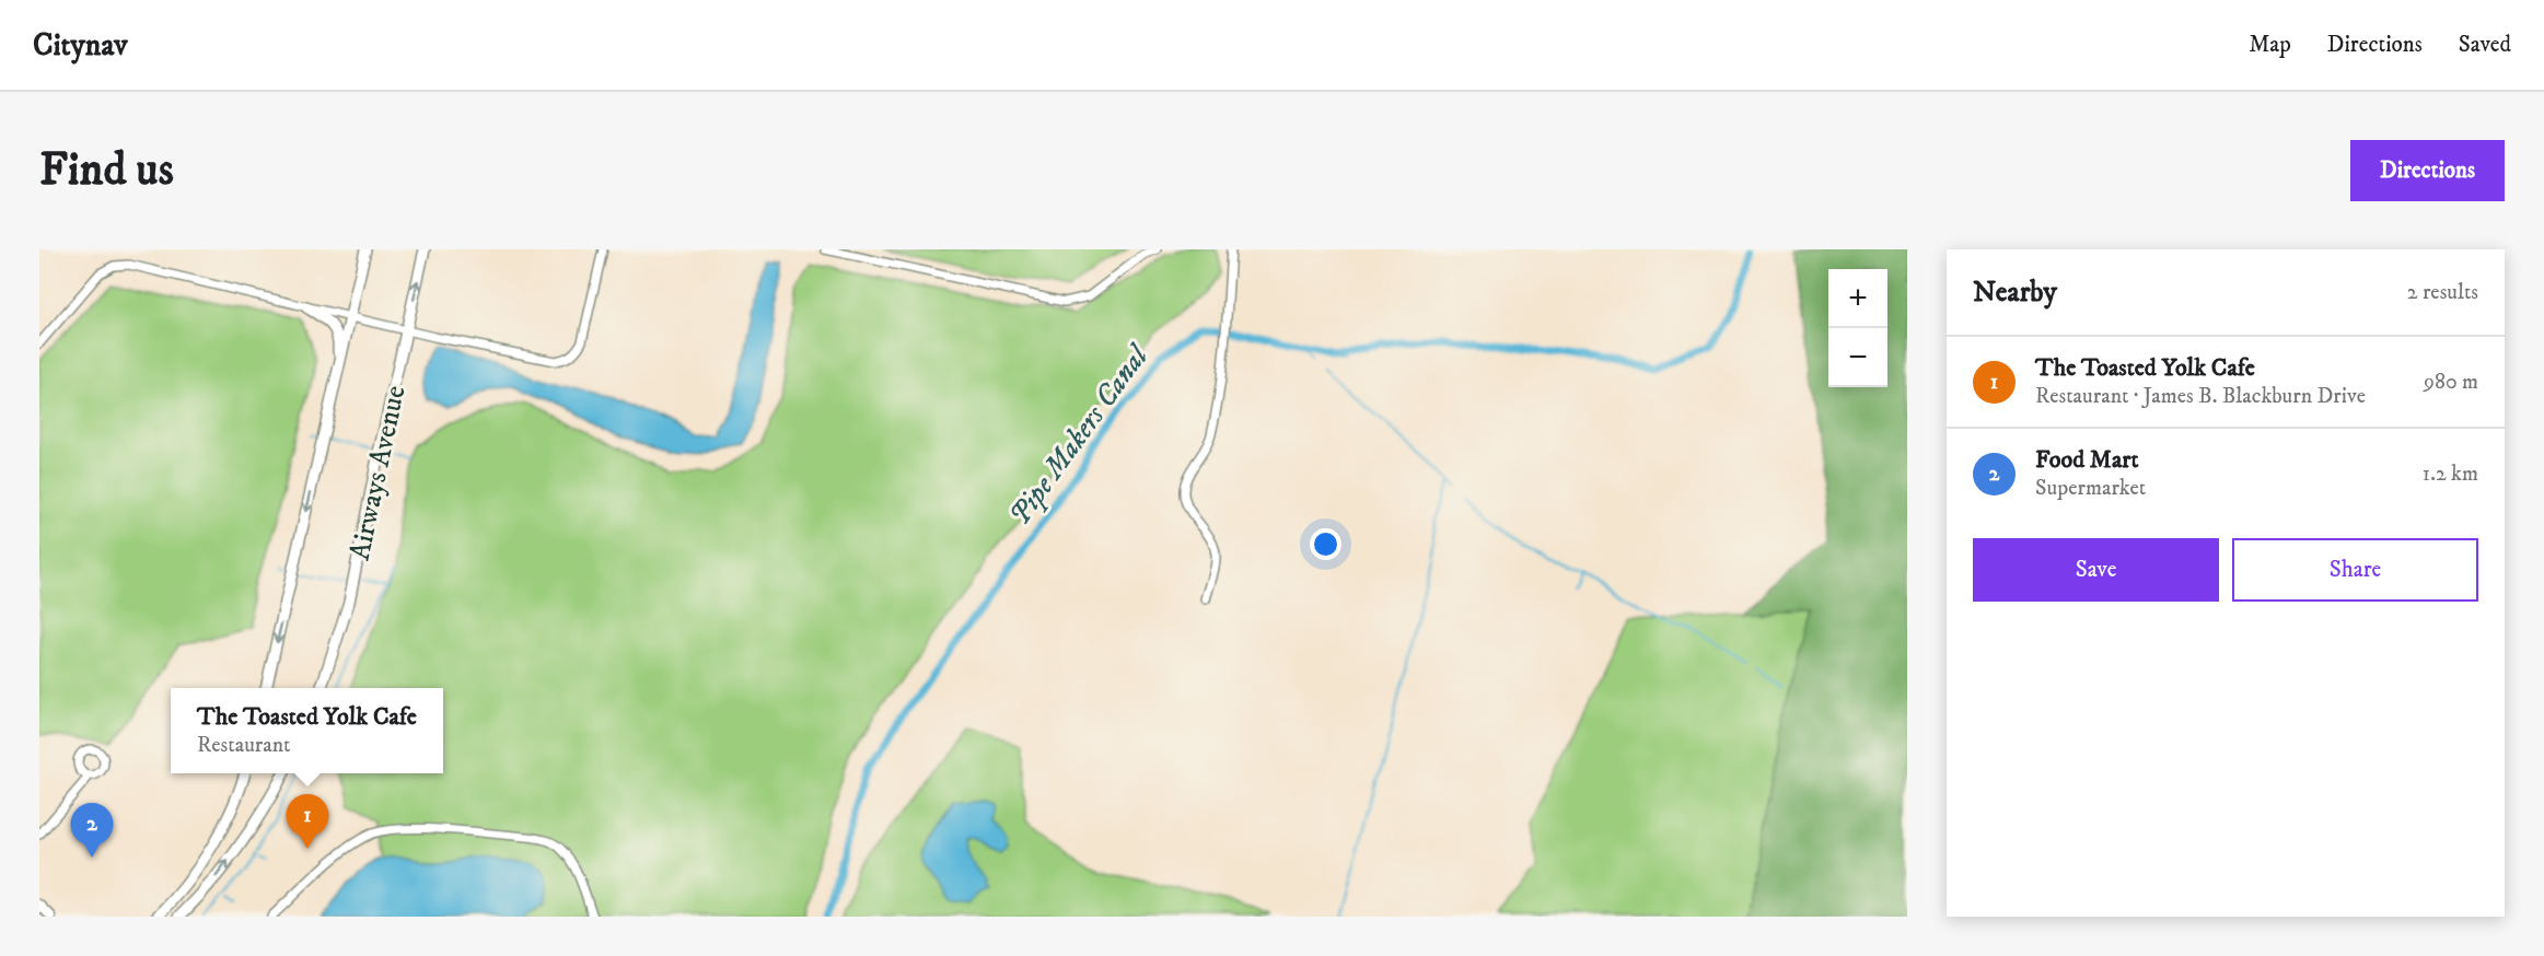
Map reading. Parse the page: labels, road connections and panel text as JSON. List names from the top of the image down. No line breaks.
{"streets":{"main road":["Airways Avenue"]},"water":["Pipe Makers Canal"],"page":{"header":"Citynav","nav":["Map","Directions","Saved"],"buttons":["Directions",["Save","Share"]],"title":"Find us","heading":["Nearby","2 results"],"map_buttons":["+","−"],"list":[{"mark":"1","name":"The Toasted Yolk Cafe","note":"Restaurant · James B. Blackburn Drive","value":"980 m"},{"mark":"2","name":"Food Mart","note":"Supermarket","value":"1.2 km"}],"popup":["The Toasted Yolk Cafe","Restaurant"],"pins":["1","2"]}}
